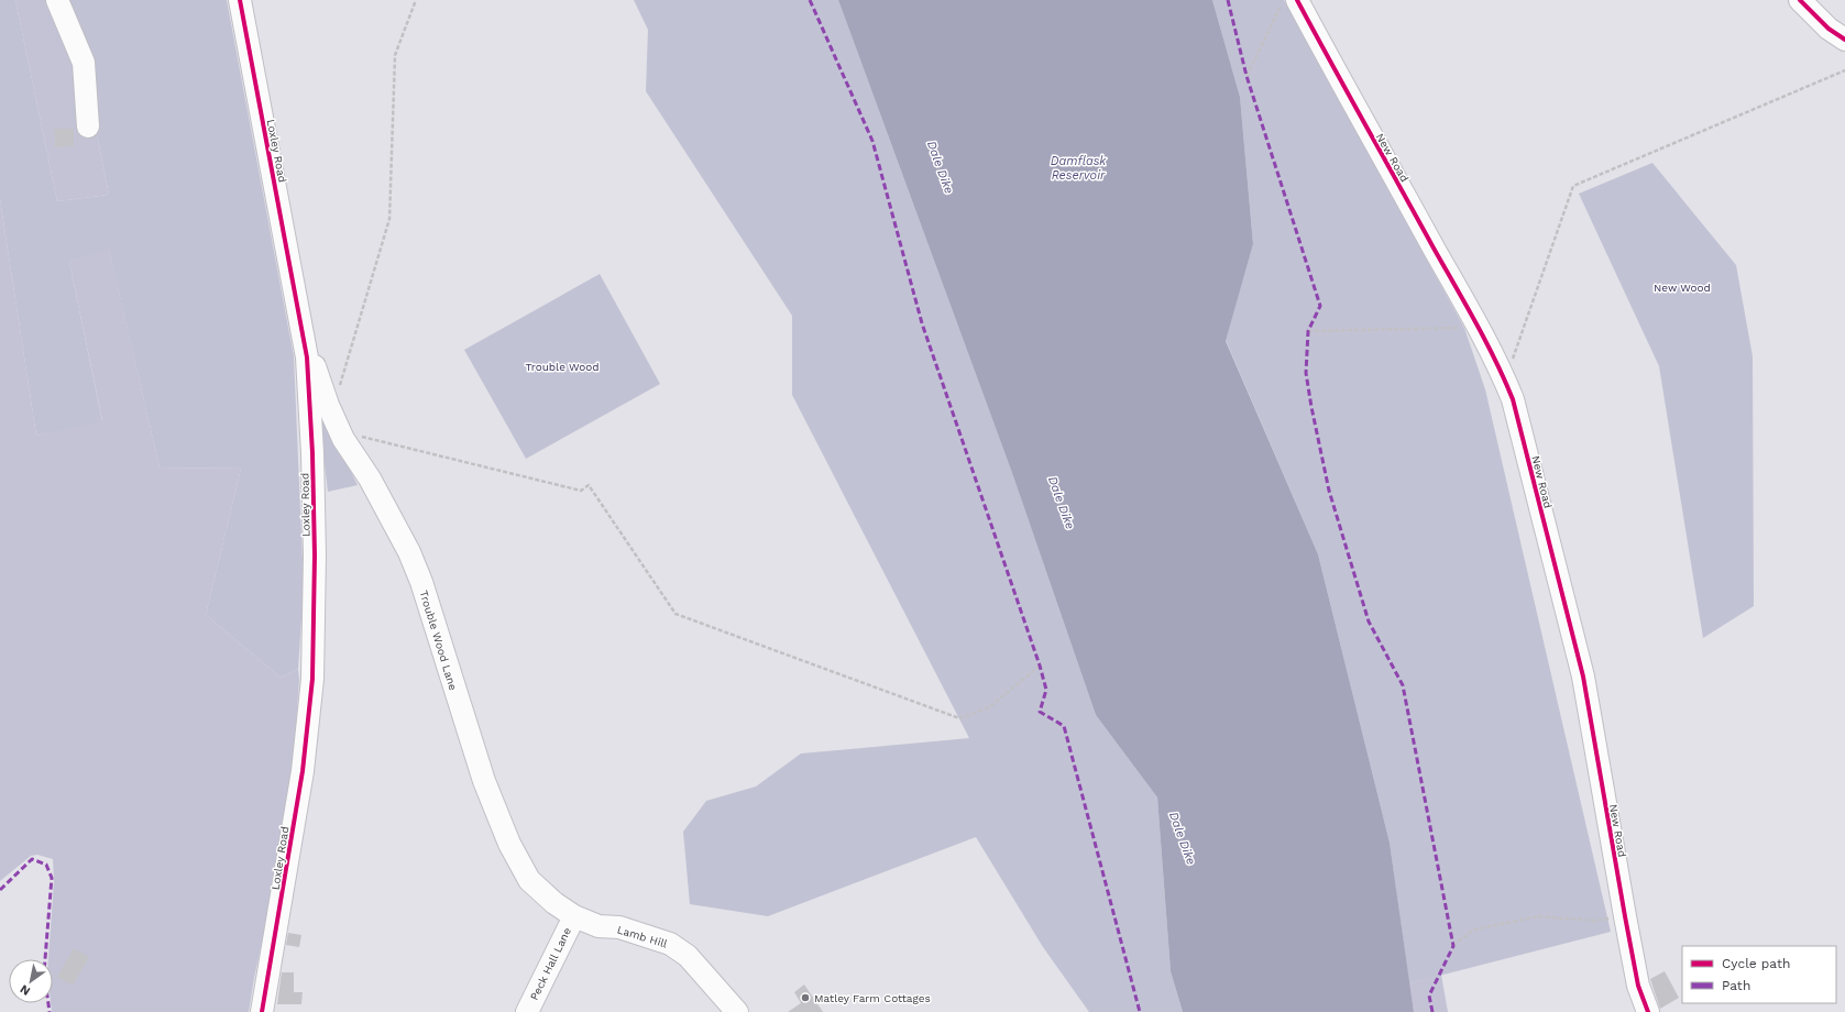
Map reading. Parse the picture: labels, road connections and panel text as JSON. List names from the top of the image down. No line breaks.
{"streets":{"street":["Loxley Road","New Road","Trouble Wood Lane","Lamb Hill","Peck Hall Lane"]},"crossings":[["Loxley Road","Trouble Wood Lane"],["Trouble Wood Lane","Lamb Hill"],["Trouble Wood Lane","Peck Hall Lane"],["Lamb Hill","Peck Hall Lane"]],"water":["Damflask Reservoir","Dale Dike"],"parks":["New Wood","Trouble Wood"],"places":["Matley Farm Cottages"],"legend":["Cycle path","Path"],"north":"bottom left"}
